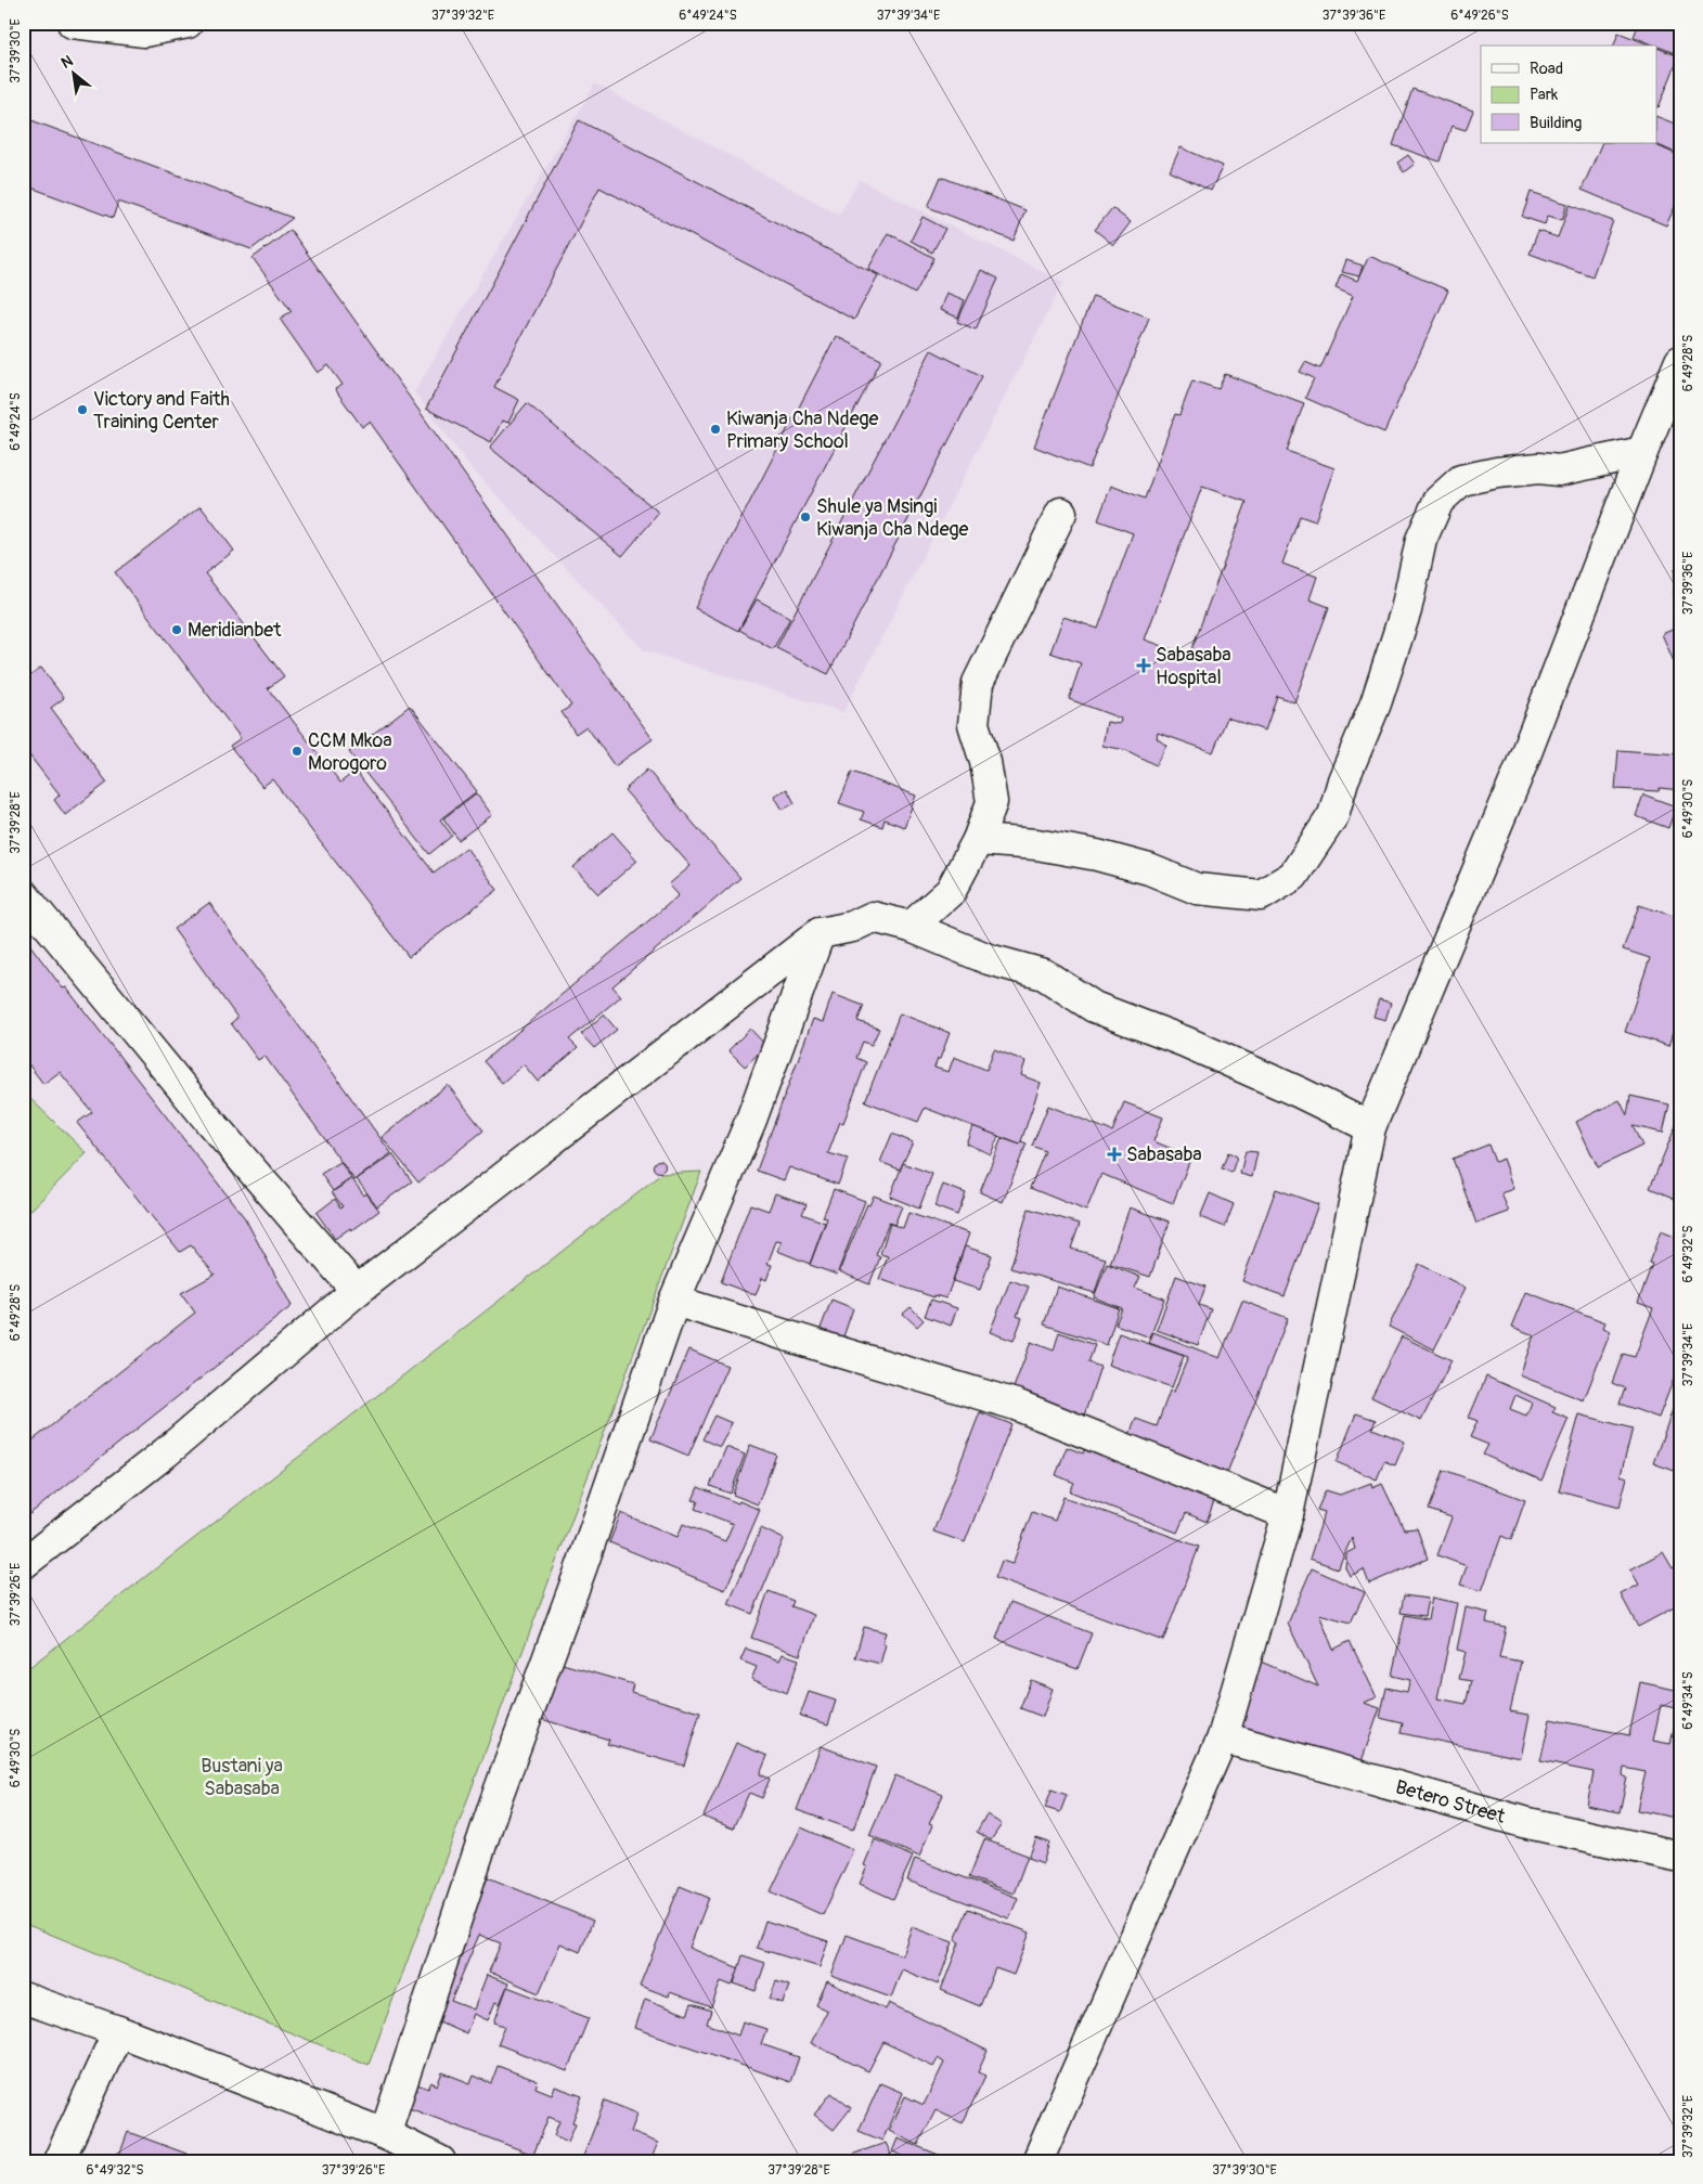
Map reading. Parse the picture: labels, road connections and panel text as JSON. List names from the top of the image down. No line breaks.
{"streets":{"street":["Betero Street"]},"parks":["Bustani ya Sabasaba"],"places":{"other":["Victory and Faith Training Center","Kiwanja Cha Ndege Primary School","Shule ya Msingi Kiwanja Cha Ndege","Meridianbet","CCM Mkoa Morogoro"],"health":["Sabasaba Hospital","Sabasaba"]},"legend":["Road","Park","Building"],"north":"top left","coordinates":["37°39'32\"E","6°49'24\"S","37°39'34\"E","37°39'36\"E","6°49'26\"S","37°39'30\"E","6°49'28\"S","6°49'30\"S","37°39'28\"E","6°49'32\"S","37°39'26\"E","6°49'34\"S"]}
